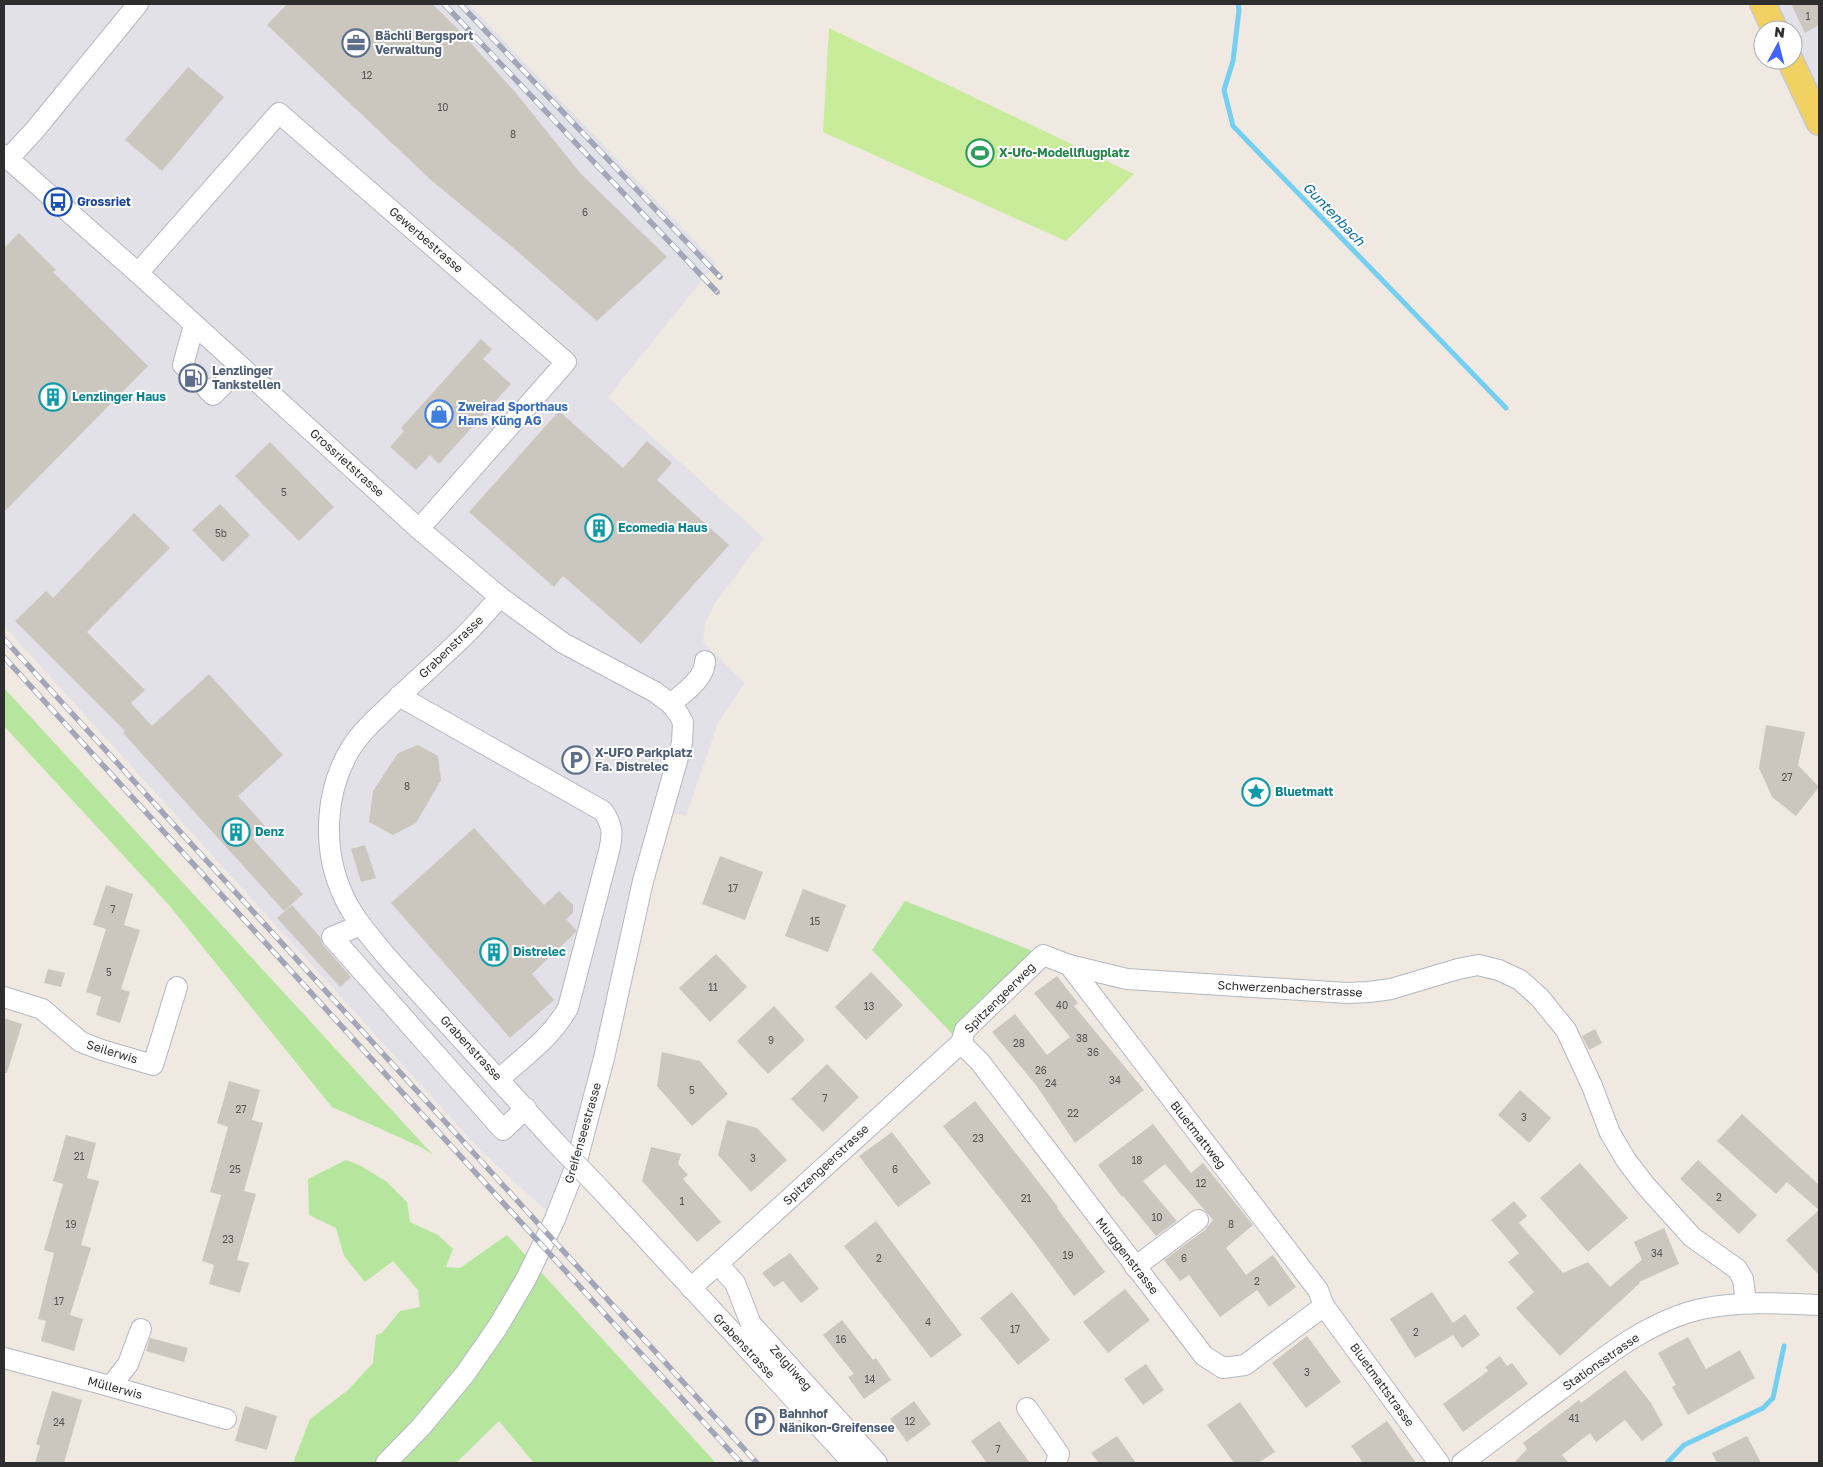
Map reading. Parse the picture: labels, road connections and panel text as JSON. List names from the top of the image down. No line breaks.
{"streets":{"street":["Gewerbestrasse","Grossrietstrasse","Grabenstrasse","Schwerzenbacherstrasse","Spitzengeerweg","Seilerwis","Greifenseestrasse","Bluetmattweg","Spitzengeerstrasse","Murggenstrasse","Stationsstrasse","Zelgliweg","Bluetmattstrasse","Müllerwis"]},"crossings":[["Gewerbestrasse","Grossrietstrasse"],["Grossrietstrasse","Grabenstrasse"],["Grossrietstrasse","Greifenseestrasse"],["Grabenstrasse","Spitzengeerstrasse"],["Schwerzenbacherstrasse","Spitzengeerweg"],["Schwerzenbacherstrasse","Bluetmattweg"],["Schwerzenbacherstrasse","Stationsstrasse"],["Spitzengeerweg","Spitzengeerstrasse"],["Spitzengeerweg","Murggenstrasse"],["Bluetmattweg","Murggenstrasse"],["Bluetmattweg","Bluetmattstrasse"],["Spitzengeerstrasse","Murggenstrasse"],["Spitzengeerstrasse","Zelgliweg"],["Murggenstrasse","Bluetmattstrasse"]],"water":["Guntenbach"],"places":{"office":["Bächli Bergsport Verwaltung"],"sports":["X-Ufo-Modellflugplatz"],"bus stop":["Grossriet"],"fuel station":["Lenzlinger Tankstellen"],"building":["Lenzlinger Haus","Ecomedia Haus","Denz","Distrelec"],"shop":["Zweirad Sporthaus Hans Küng AG"],"parking":["X-UFO Parkplatz Fa. Distrelec","Bahnhof Nänikon-Greifensee"],"place":["Bluetmatt"]},"house_numbers":["1","12","10","8","6","5","5b","27","8","17","7","15","5","11","40","13","38","9","28","36","26","34","24","5","7","27","22","3","23","21","3","18","25","6","12","2","21","1","10","19","8","23","34","19","2","6","2","17","4","17","2","16","3","14","41","12","24","7"],"north":"top"}
